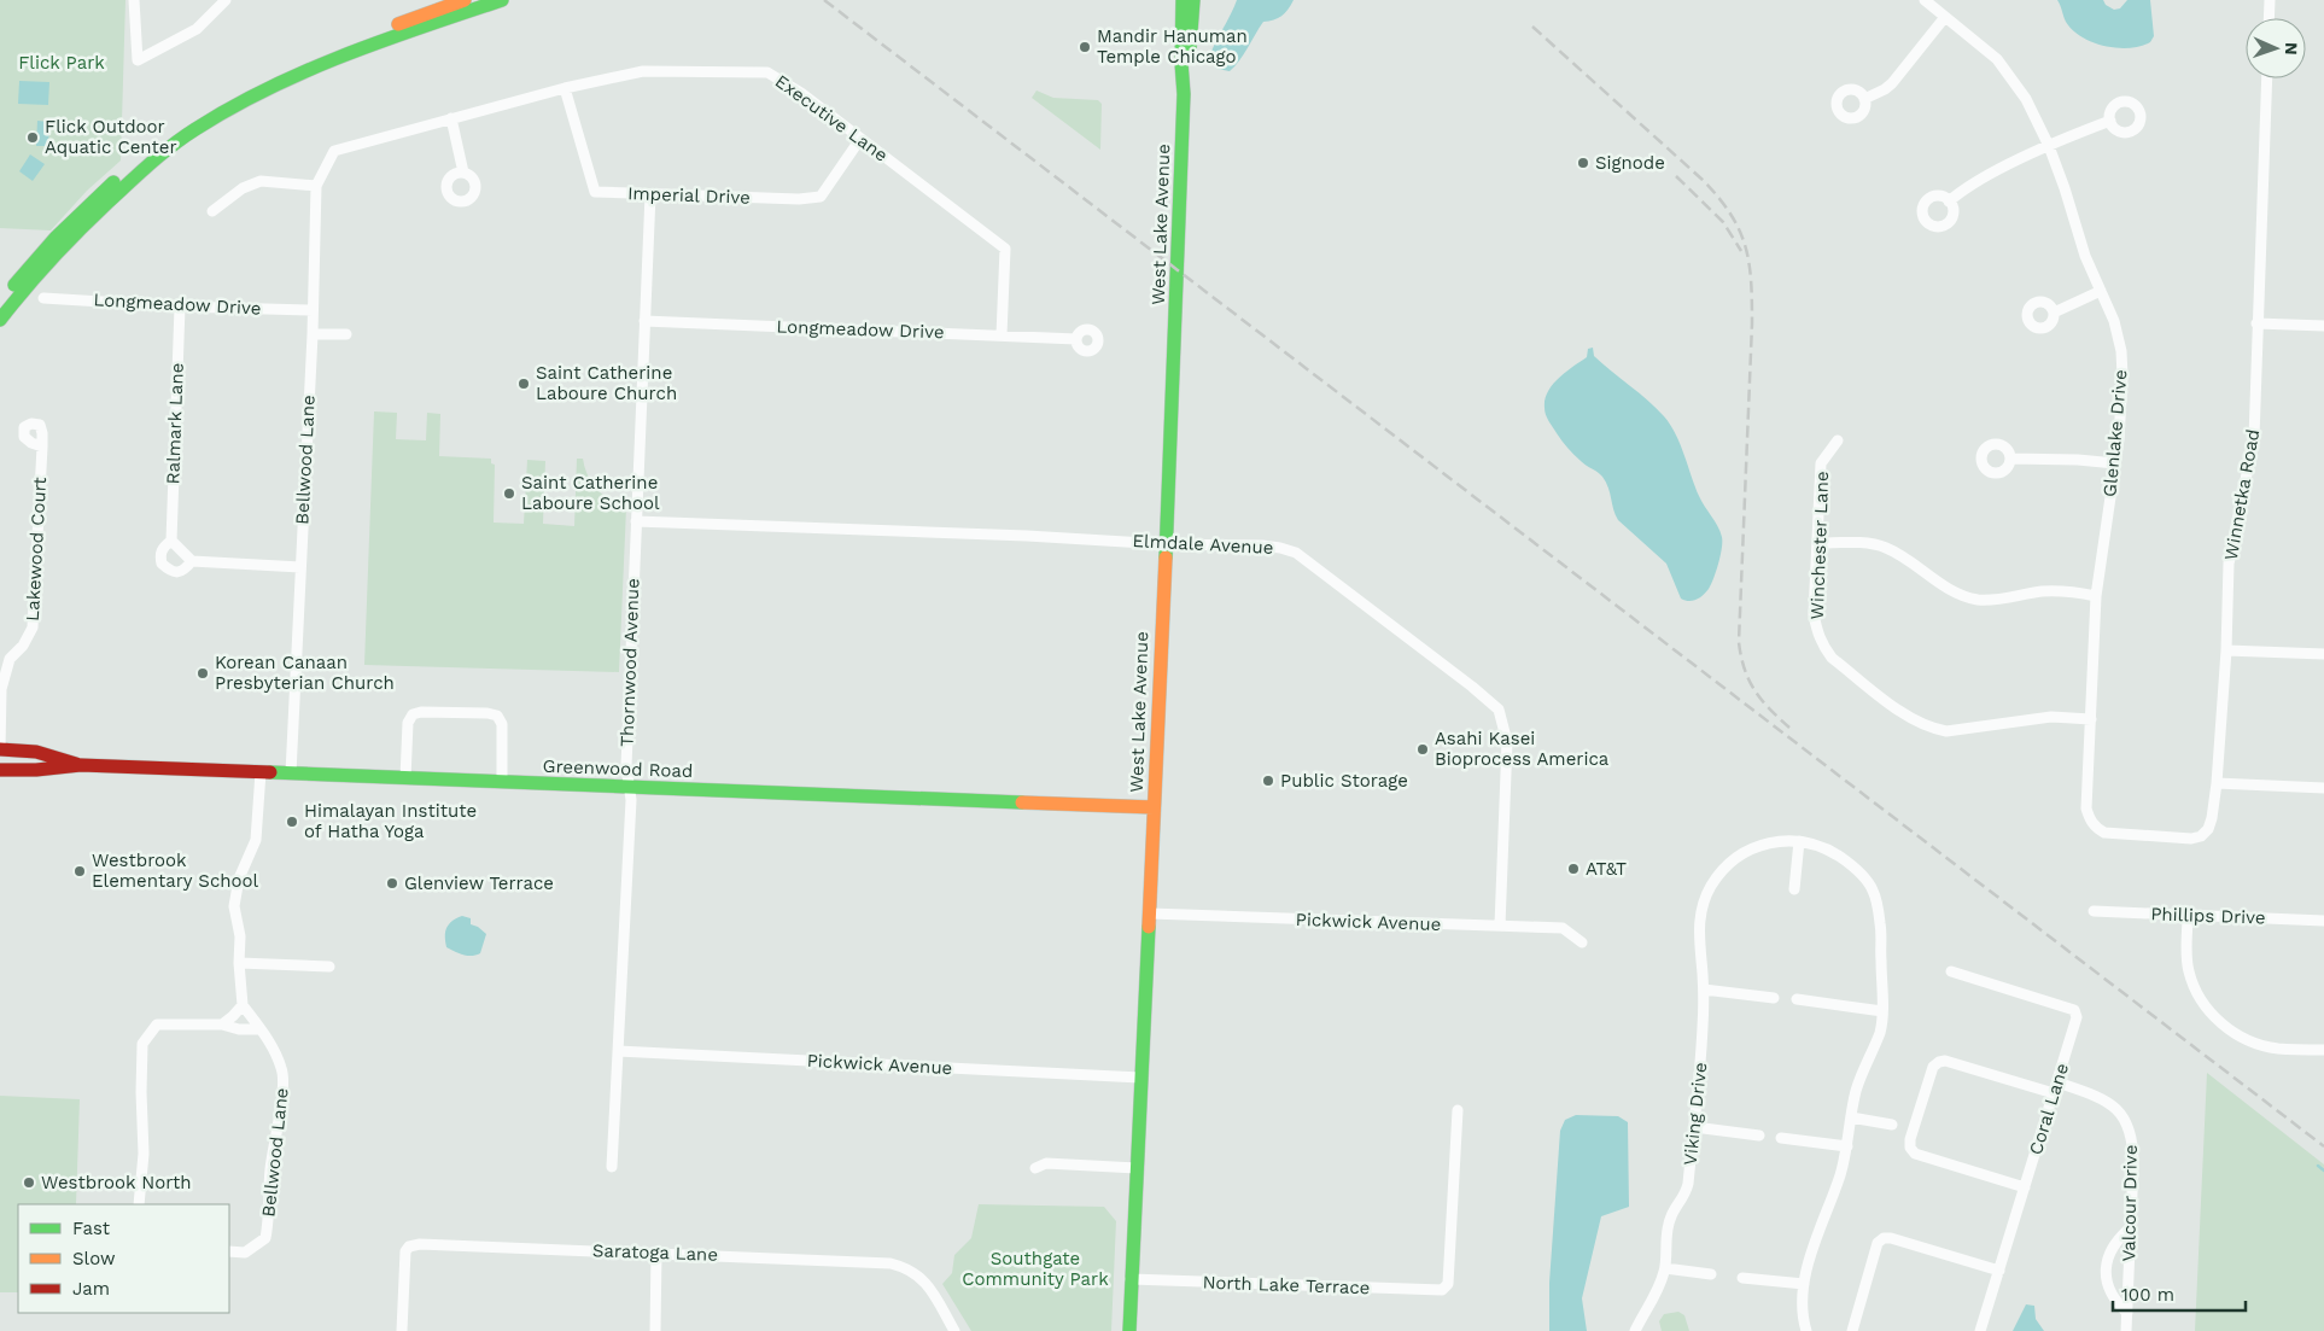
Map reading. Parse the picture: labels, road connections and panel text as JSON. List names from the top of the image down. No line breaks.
{"streets":{"main road":["West Lake Avenue","Greenwood Road"],"street":["Executive Lane","Imperial Drive","Longmeadow Drive","Ralmark Lane","Glenlake Drive","Bellwood Lane","Winnetka Road","Elmdale Avenue","Winchester Lane","Lakewood Court","Thornwood Avenue","Phillips Drive","Pickwick Avenue","Coral Lane","Viking Drive","Valcour Drive","Saratoga Lane","North Lake Terrace"]},"crossings":[["Executive Lane","Imperial Drive"],["Executive Lane","Longmeadow Drive"],["Executive Lane","Bellwood Lane"],["Imperial Drive","Thornwood Avenue"],["West Lake Avenue","Elmdale Avenue"],["West Lake Avenue","Greenwood Road"],["West Lake Avenue","Pickwick Avenue"],["West Lake Avenue","North Lake Terrace"],["Longmeadow Drive","Ralmark Lane"],["Longmeadow Drive","Bellwood Lane"],["Longmeadow Drive","Thornwood Avenue"],["Ralmark Lane","Bellwood Lane"],["Glenlake Drive","Winnetka Road"],["Glenlake Drive","Winchester Lane"],["Bellwood Lane","Greenwood Road"],["Elmdale Avenue","Thornwood Avenue"],["Elmdale Avenue","Pickwick Avenue"],["Lakewood Court","Greenwood Road"],["Thornwood Avenue","Greenwood Road"],["Thornwood Avenue","Pickwick Avenue"],["Coral Lane","Valcour Drive"]],"parks":["Flick Park","Southgate Community Park"],"places":["Mandir Hanuman Temple Chicago","Flick Outdoor Aquatic Center","Signode","Saint Catherine Laboure Church","Saint Catherine Laboure School","Korean Canaan Presbyterian Church","Asahi Kasei Bioprocess America","Public Storage","Himalayan Institute of Hatha Yoga","AT&T","Westbrook Elementary School","Glenview Terrace","Westbrook North"],"legend":["Fast","Slow","Jam"],"scale_bar":"100 m","north":"right"}
